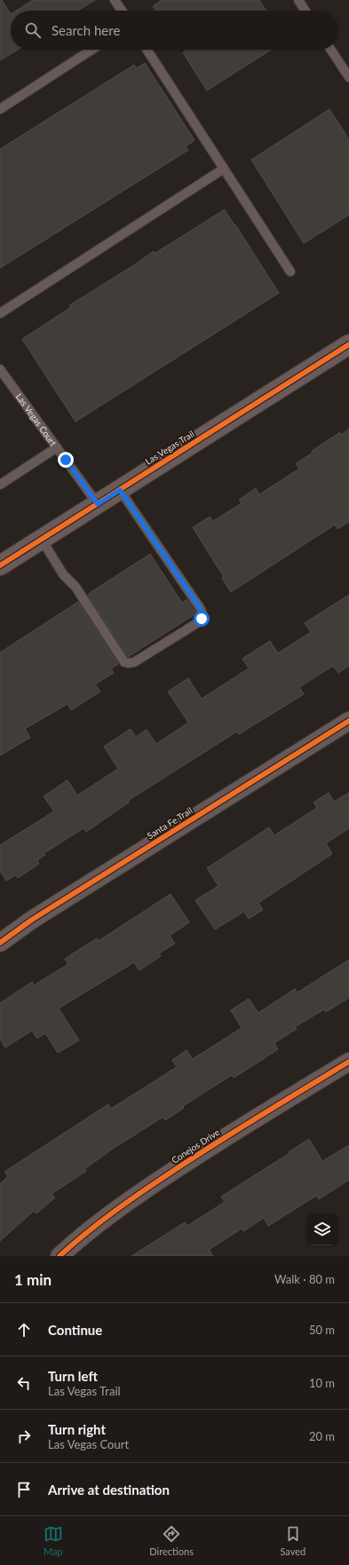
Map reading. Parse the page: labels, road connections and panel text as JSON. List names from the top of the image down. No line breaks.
{"streets":{"main road":["Las Vegas Trail"],"street":["Santa Fe Trail","Conejos Drive"],"lane":["Las Vegas Court"]},"crossings":[["Las Vegas Court","Las Vegas Trail"]],"page":{"search":"Search here","heading":["1 min","Walk · 80 m"],"list":[["Continue","50 m"],["Turn left","Las Vegas Trail","10 m"],["Turn right","Las Vegas Court","20 m"],"Arrive at destination"],"nav":["Map","Directions","Saved"]}}
